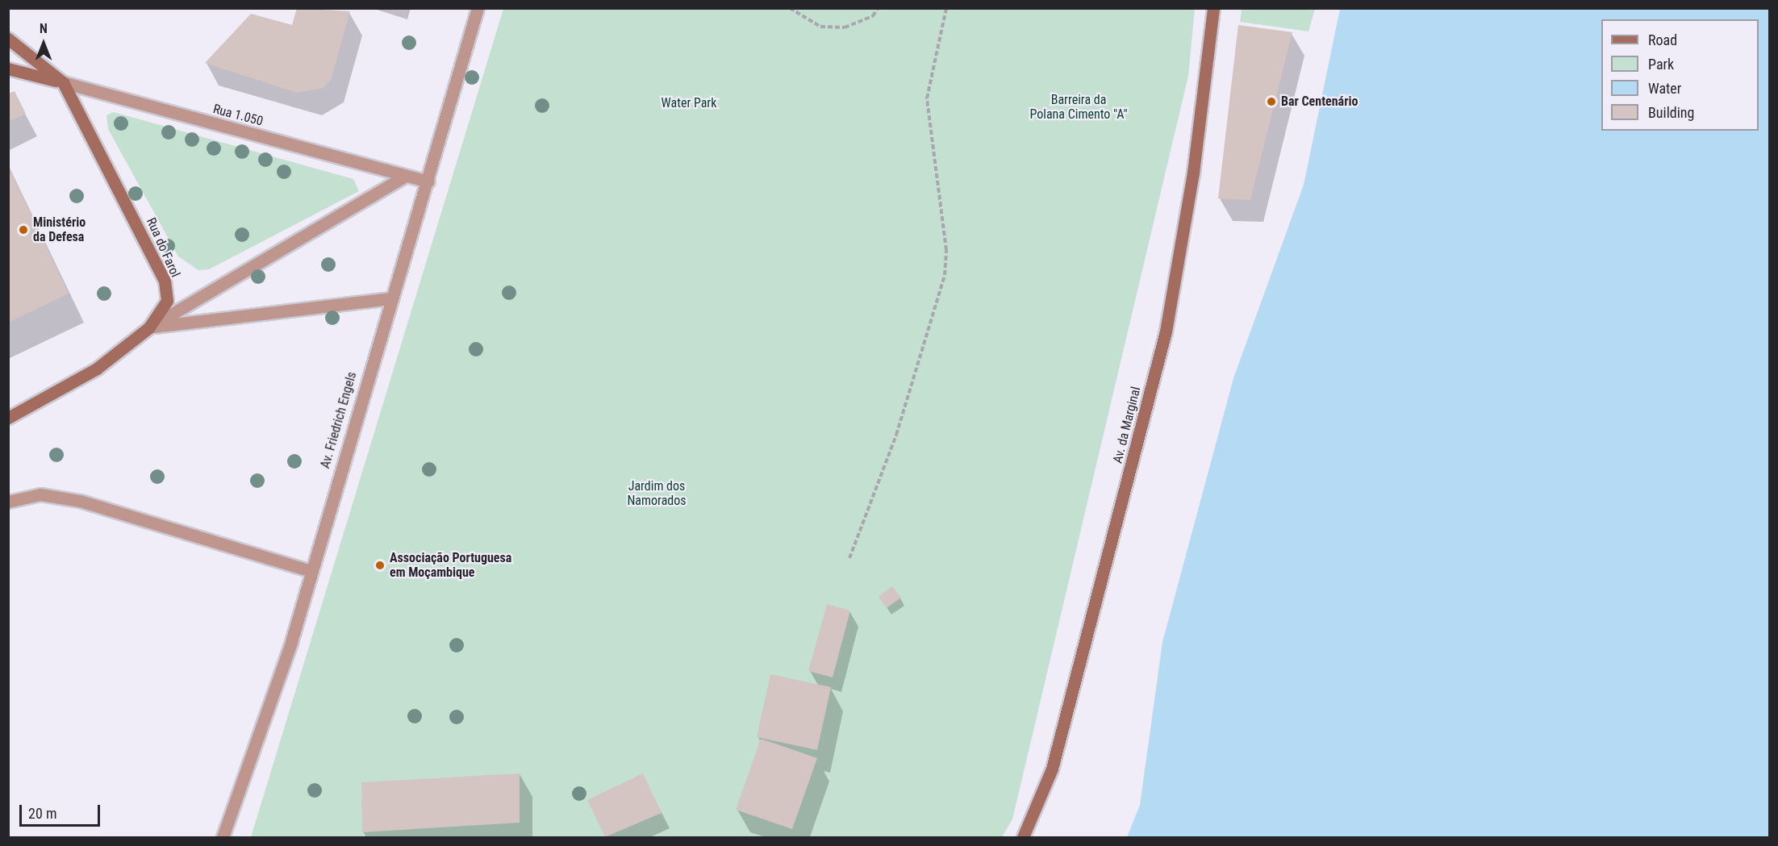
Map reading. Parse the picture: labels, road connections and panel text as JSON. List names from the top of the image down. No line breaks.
{"streets":{"main road":["Rua do Farol","Av. da Marginal"],"street":["Rua 1.050","Av. Friedrich Engels"]},"crossings":[["Rua 1.050","Rua do Farol"],["Rua 1.050","Av. Friedrich Engels"]],"parks":["Barreira da Polana Cimento \"A\"","Water Park","Jardim dos Namorados"],"places":["Bar Centenário","Ministério da Defesa","Associação Portuguesa em Moçambique"],"legend":["Road","Park","Water","Building"],"scale_bar":"20 m","north":"top"}
